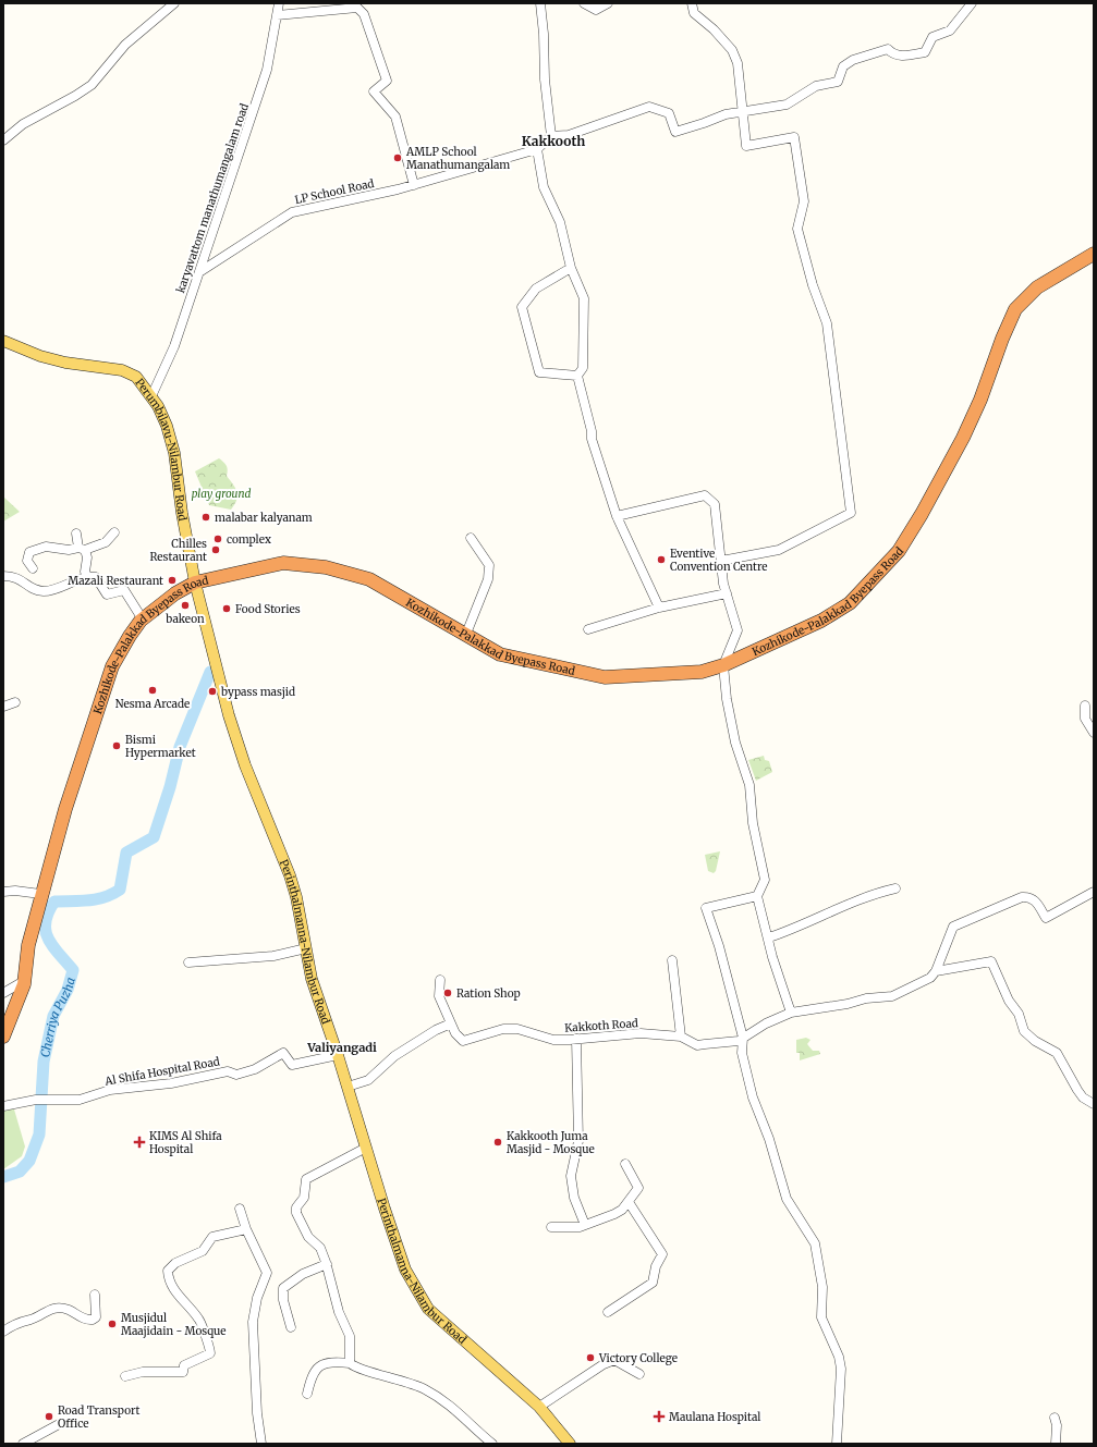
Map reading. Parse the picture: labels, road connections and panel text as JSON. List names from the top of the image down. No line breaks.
{"streets":{"highway":["Kozhikode-Palakkad Byepass Road"],"main road":["Perumbilavu-Nilambur Road","Perinthalmanna-Nilambur Road"],"street":["LP School Road","karyavattom manathumangalam road","Kakkoth Road","Al Shifa Hospital Road"]},"crossings":[["LP School Road","karyavattom manathumangalam road"],["karyavattom manathumangalam road","Perumbilavu-Nilambur Road"],["Perumbilavu-Nilambur Road","Kozhikode-Palakkad Byepass Road"],["Perumbilavu-Nilambur Road","Perinthalmanna-Nilambur Road"],["Kozhikode-Palakkad Byepass Road","Perinthalmanna-Nilambur Road"],["Perinthalmanna-Nilambur Road","Al Shifa Hospital Road"]],"districts":["Kakkooth","Valiyangadi"],"water":["Cherriya Puzha"],"parks":["play ground"],"places":{"other":["AMLP School Manathumangalam","malabar kalyanam","complex","Chilles Restaurant","Eventive Convention Centre","Mazali Restaurant","bakeon","Food Stories","Nesma Arcade","bypass masjid","Bismi Hypermarket","Ration Shop","Kakkooth Juma Masjid - Mosque","Musjidul Maajidain - Mosque","Victory College","Road Transport Office"],"health":["KIMS Al Shifa Hospital","Maulana Hospital"]}}
